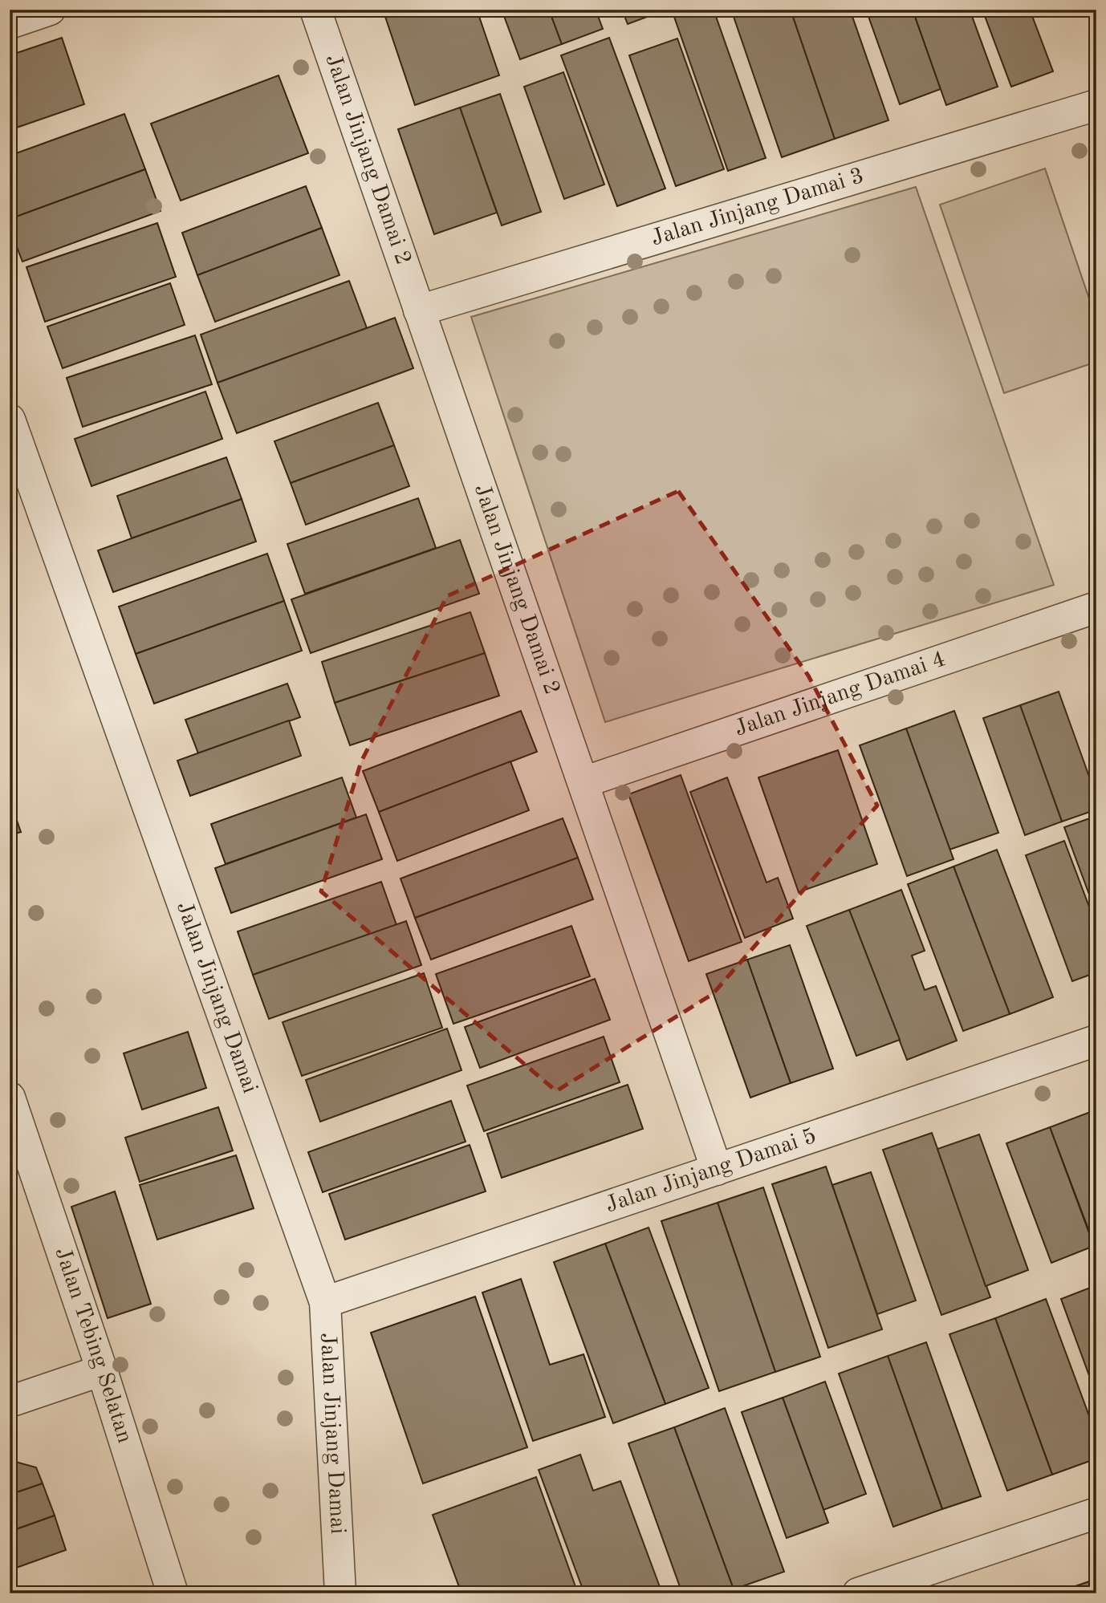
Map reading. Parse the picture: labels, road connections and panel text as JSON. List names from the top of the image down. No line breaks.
{"streets":{"street":["Jalan Jinjang Damai 2","Jalan Jinjang Damai 3","Jalan Jinjang Damai 4","Jalan Jinjang Damai","Jalan Jinjang Damai 5","Jalan Tebing Selatan"]},"crossings":[["Jalan Jinjang Damai 2","Jalan Jinjang Damai 3"],["Jalan Jinjang Damai 2","Jalan Jinjang Damai 4"],["Jalan Jinjang Damai 2","Jalan Jinjang Damai 5"],["Jalan Jinjang Damai","Jalan Jinjang Damai 5"]]}
